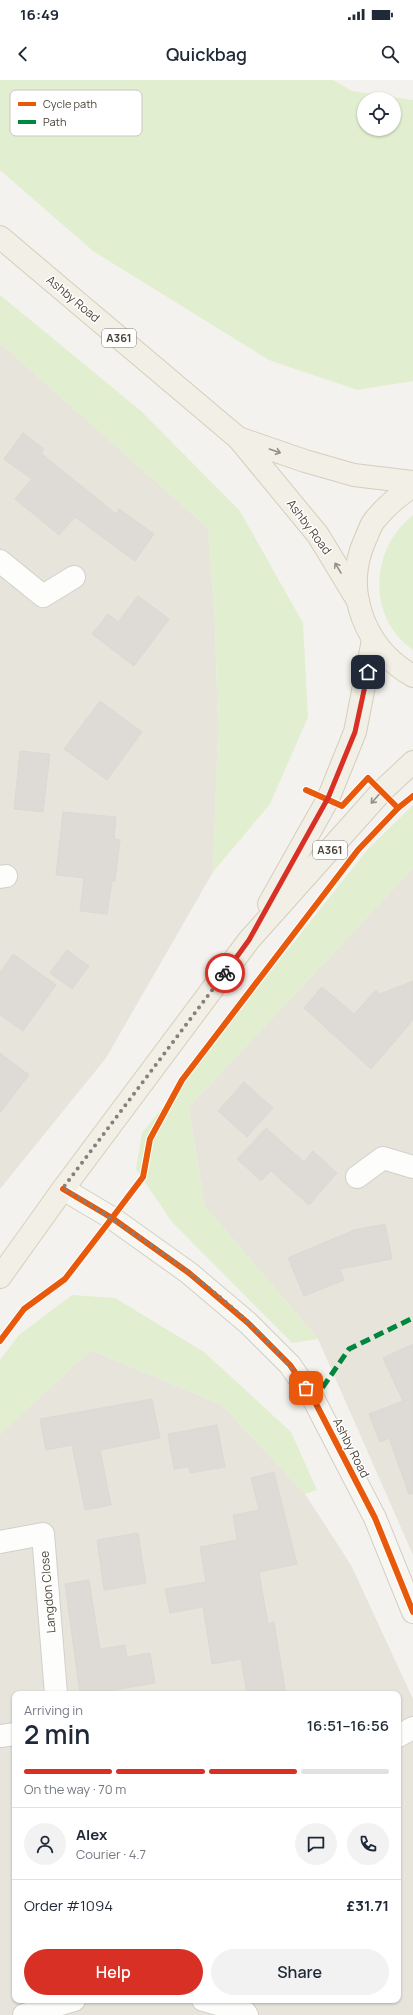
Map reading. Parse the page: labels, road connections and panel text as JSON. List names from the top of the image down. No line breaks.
{"streets":{"main road":["Ashby Road","A361"],"street":["Langdon Close"]},"crossings":[["Ashby Road","A361"]],"legend":["Cycle path","Path"],"page":{"status":"16:49","header":"Quickbag","heading":["2 min","Arriving in","16:51–16:56"],"panel":["Alex","Courier · 4.7","Order #1094","£31.71"],"bar":"On the way · 70 m","buttons":["Help","Share"]}}
